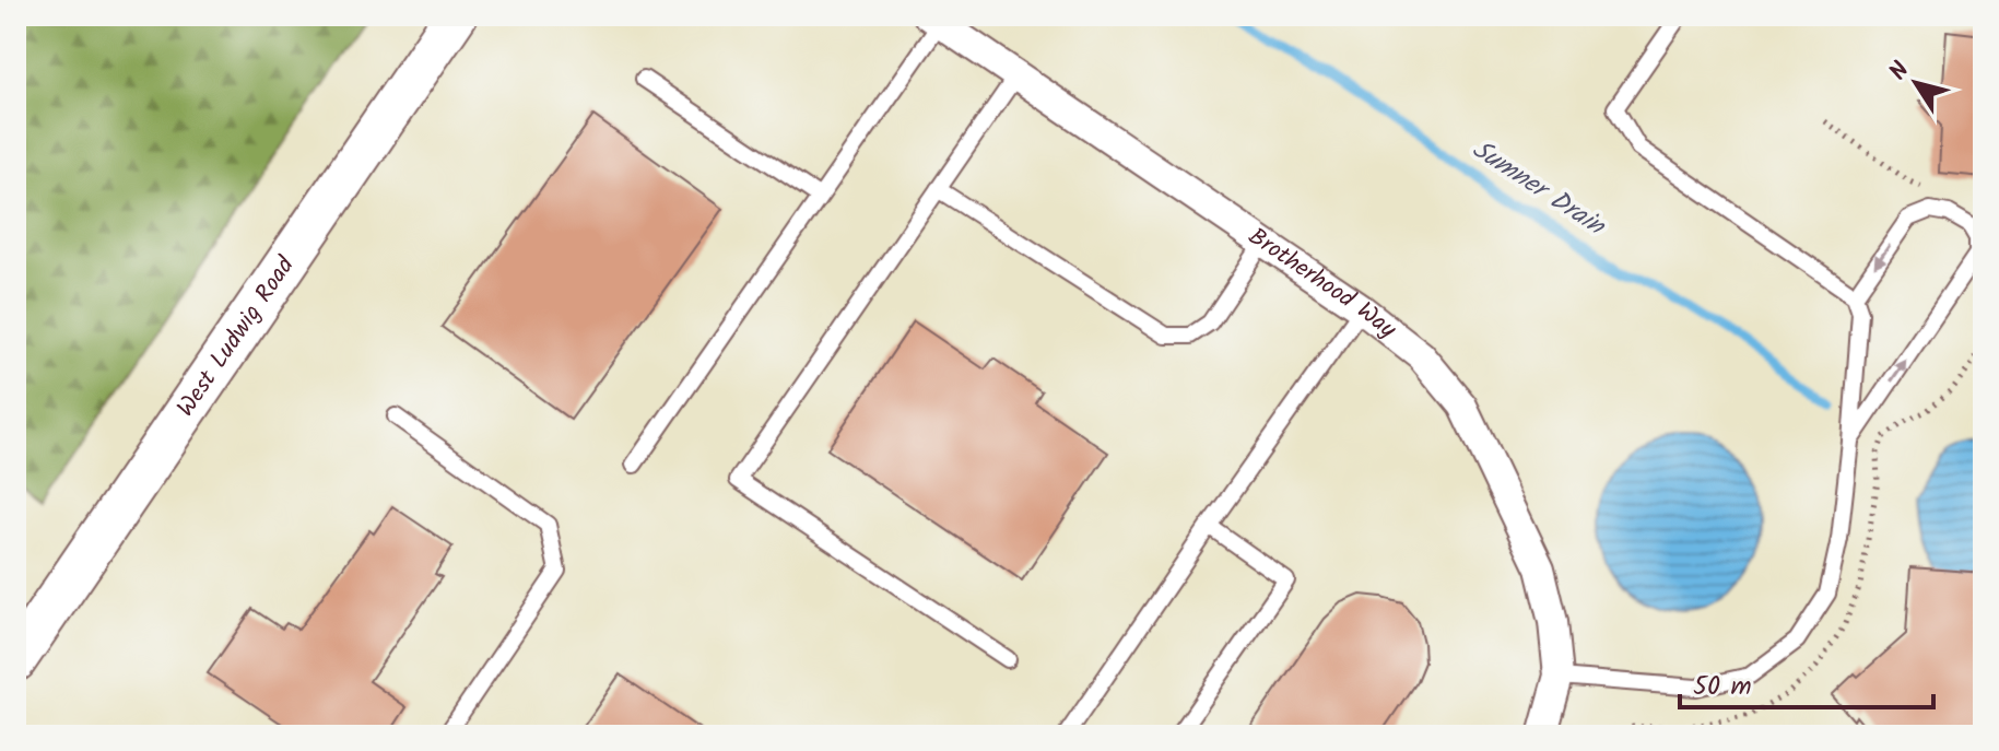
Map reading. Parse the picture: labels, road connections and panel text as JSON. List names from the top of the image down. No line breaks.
{"streets":{"main road":["West Ludwig Road"],"street":["Brotherhood Way"]},"water":["Sumner Drain"],"scale_bar":"50 m","north":"top left"}
